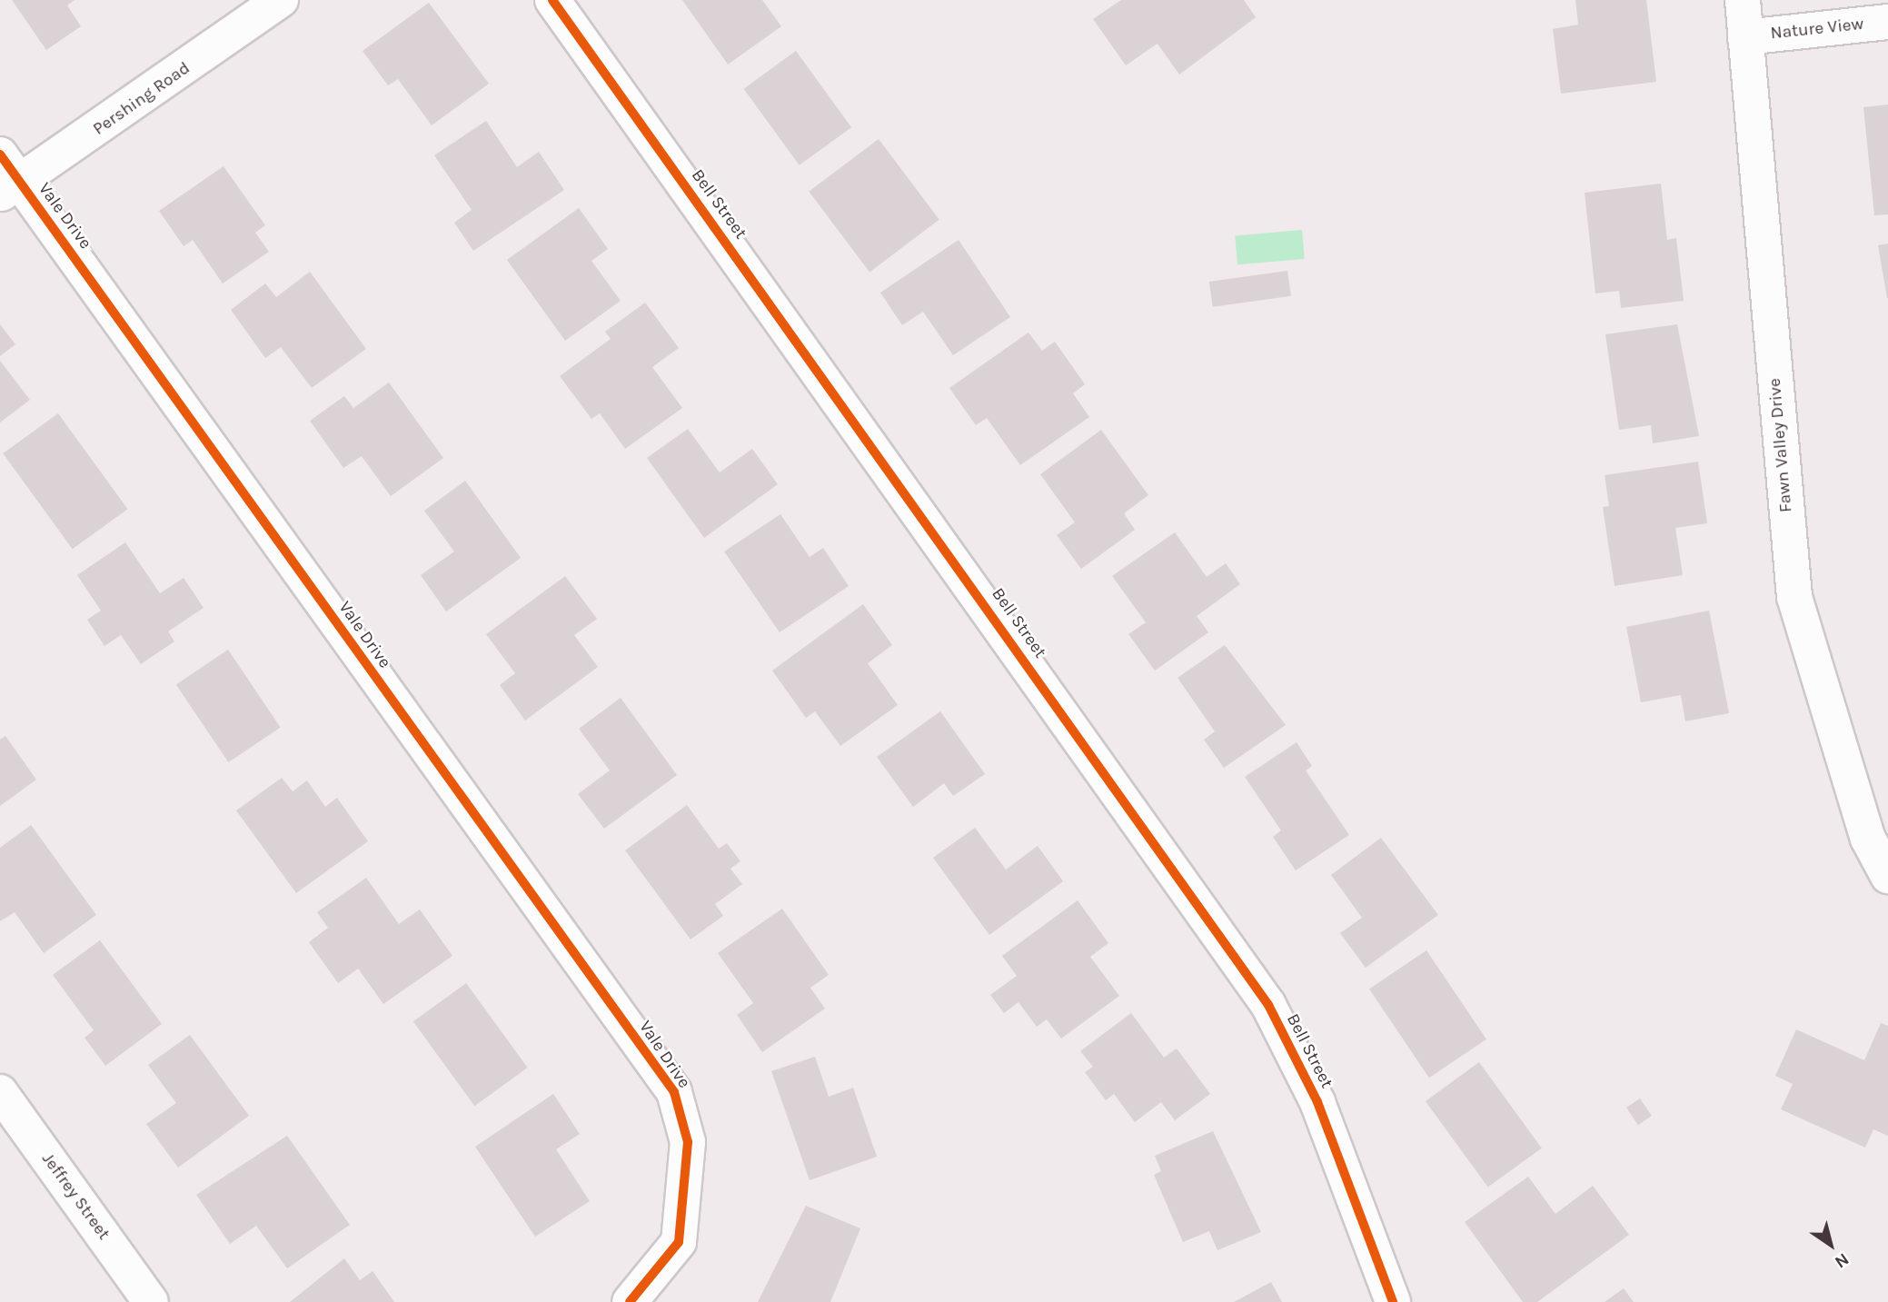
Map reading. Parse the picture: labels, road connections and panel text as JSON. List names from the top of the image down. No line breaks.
{"streets":{"street":["Nature View","Pershing Road","Bell Street","Vale Drive","Fawn Valley Drive","Jeffrey Street"]},"crossings":[["Nature View","Fawn Valley Drive"],["Pershing Road","Vale Drive"]],"north":"bottom right"}
